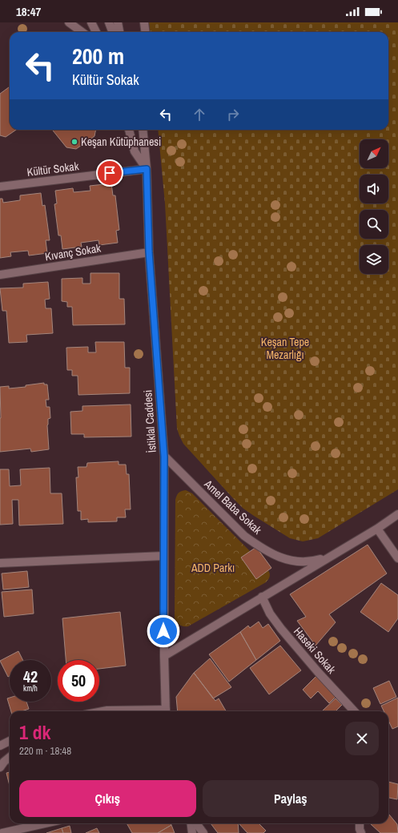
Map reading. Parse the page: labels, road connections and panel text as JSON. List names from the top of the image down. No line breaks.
{"streets":{"street":["Kültür Sokak","Kıvanç Sokak","İstiklal Caddesi","Amel Baba Sokak","Haseki Sokak"]},"crossings":[["Kültür Sokak","İstiklal Caddesi"],["Kıvanç Sokak","İstiklal Caddesi"],["İstiklal Caddesi","Amel Baba Sokak"],["Amel Baba Sokak","Haseki Sokak"]],"parks":["Keşan Tepe Mezarlığı","ADD Parkı"],"places":["Keşan Kütüphanesi"],"north":"top right","page":{"status":"18:47","turn":["200 m","Kültür Sokak"],"speed":"42 km/h","limit":"50","heading":["1 dk","220 m · 18:48"],"buttons":["Çıkış","Paylaş"]}}
